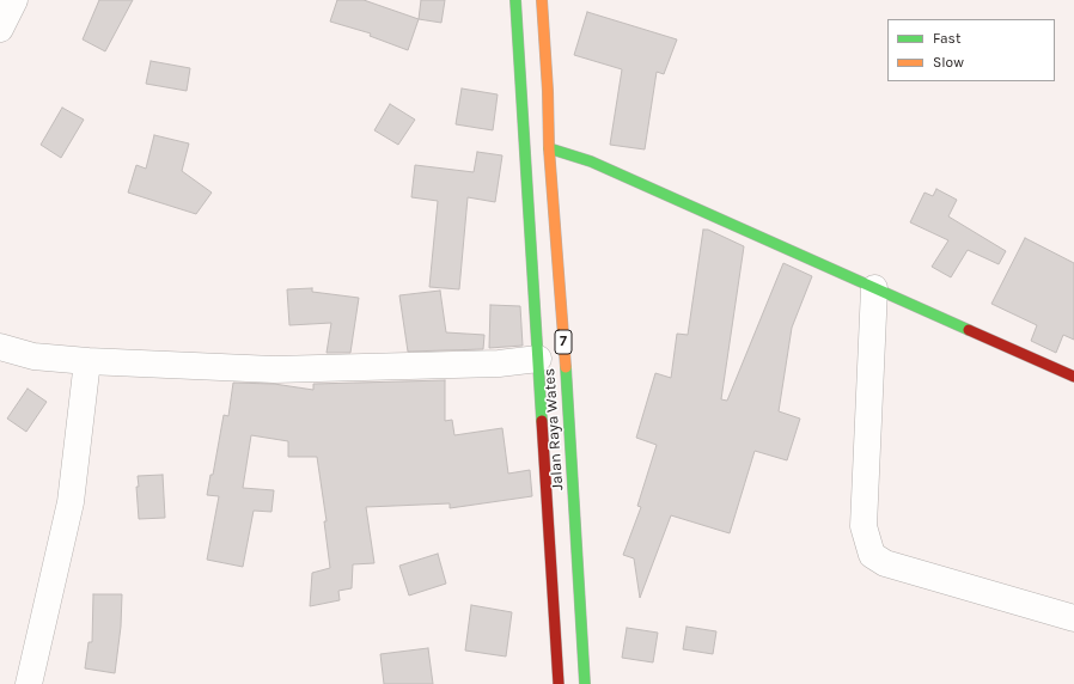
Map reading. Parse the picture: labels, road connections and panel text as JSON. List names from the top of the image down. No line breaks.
{"streets":{"main road":["7","Jalan Raya Wates"]},"legend":["Fast","Slow"]}
